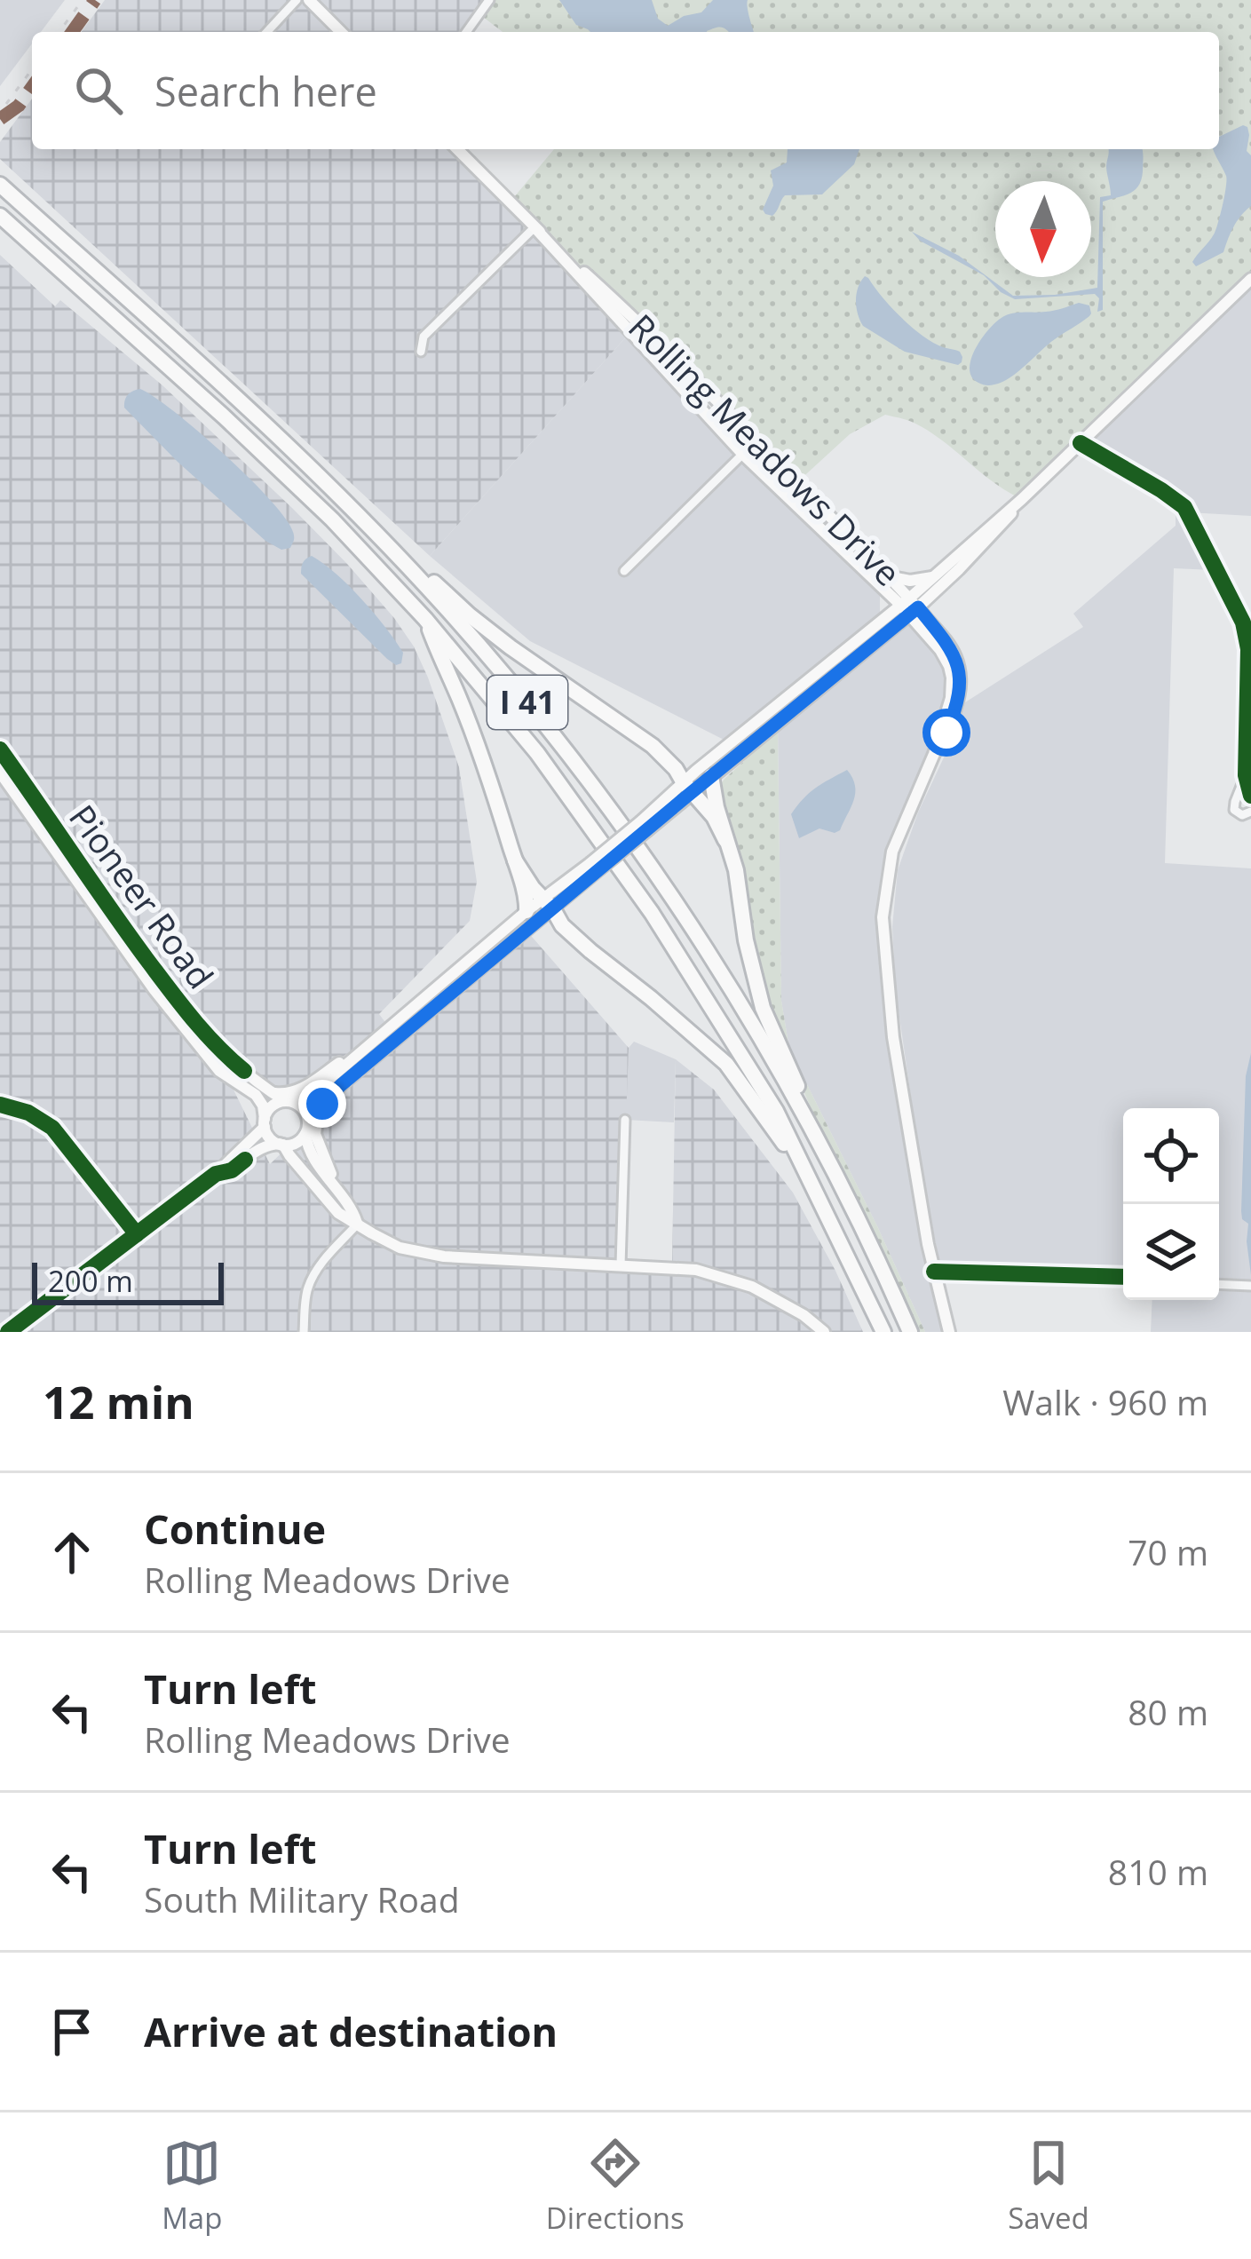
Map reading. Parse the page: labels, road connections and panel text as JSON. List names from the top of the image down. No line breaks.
{"streets":{"highway":["I 41"],"main road":["Rolling Meadows Drive","Pioneer Road"]},"scale_bar":"200 m","north":"bottom","page":{"search":"Search here","scale":"200 m","heading":["12 min","Walk · 960 m"],"list":[["Continue","Rolling Meadows Drive","70 m"],["Turn left","Rolling Meadows Drive","80 m"],["Turn left","South Military Road","810 m"],"Arrive at destination"],"nav":["Map","Directions","Saved"]}}
